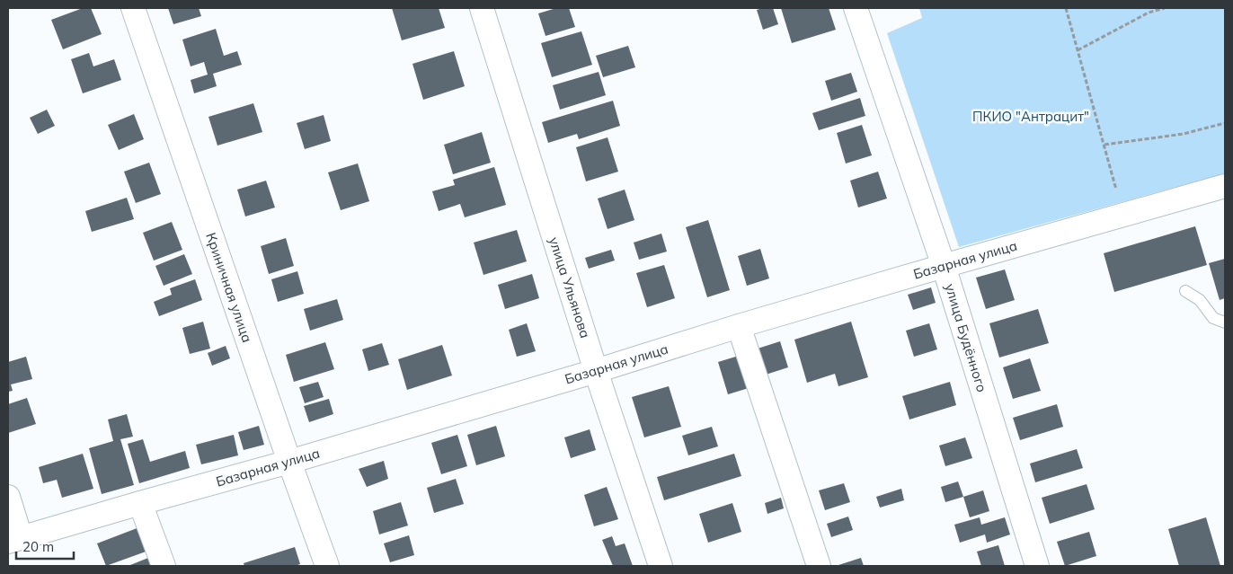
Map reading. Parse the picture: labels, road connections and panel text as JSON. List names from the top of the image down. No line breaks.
{"streets":{"street":["Базарная улица","Криничная улица","улица Ульянова","улица Будённого"]},"crossings":[["Базарная улица","Криничная улица"],["Базарная улица","улица Ульянова"],["Базарная улица","улица Будённого"]],"parks":["ПКИО \"Антрацит\""],"scale_bar":"20 m"}
